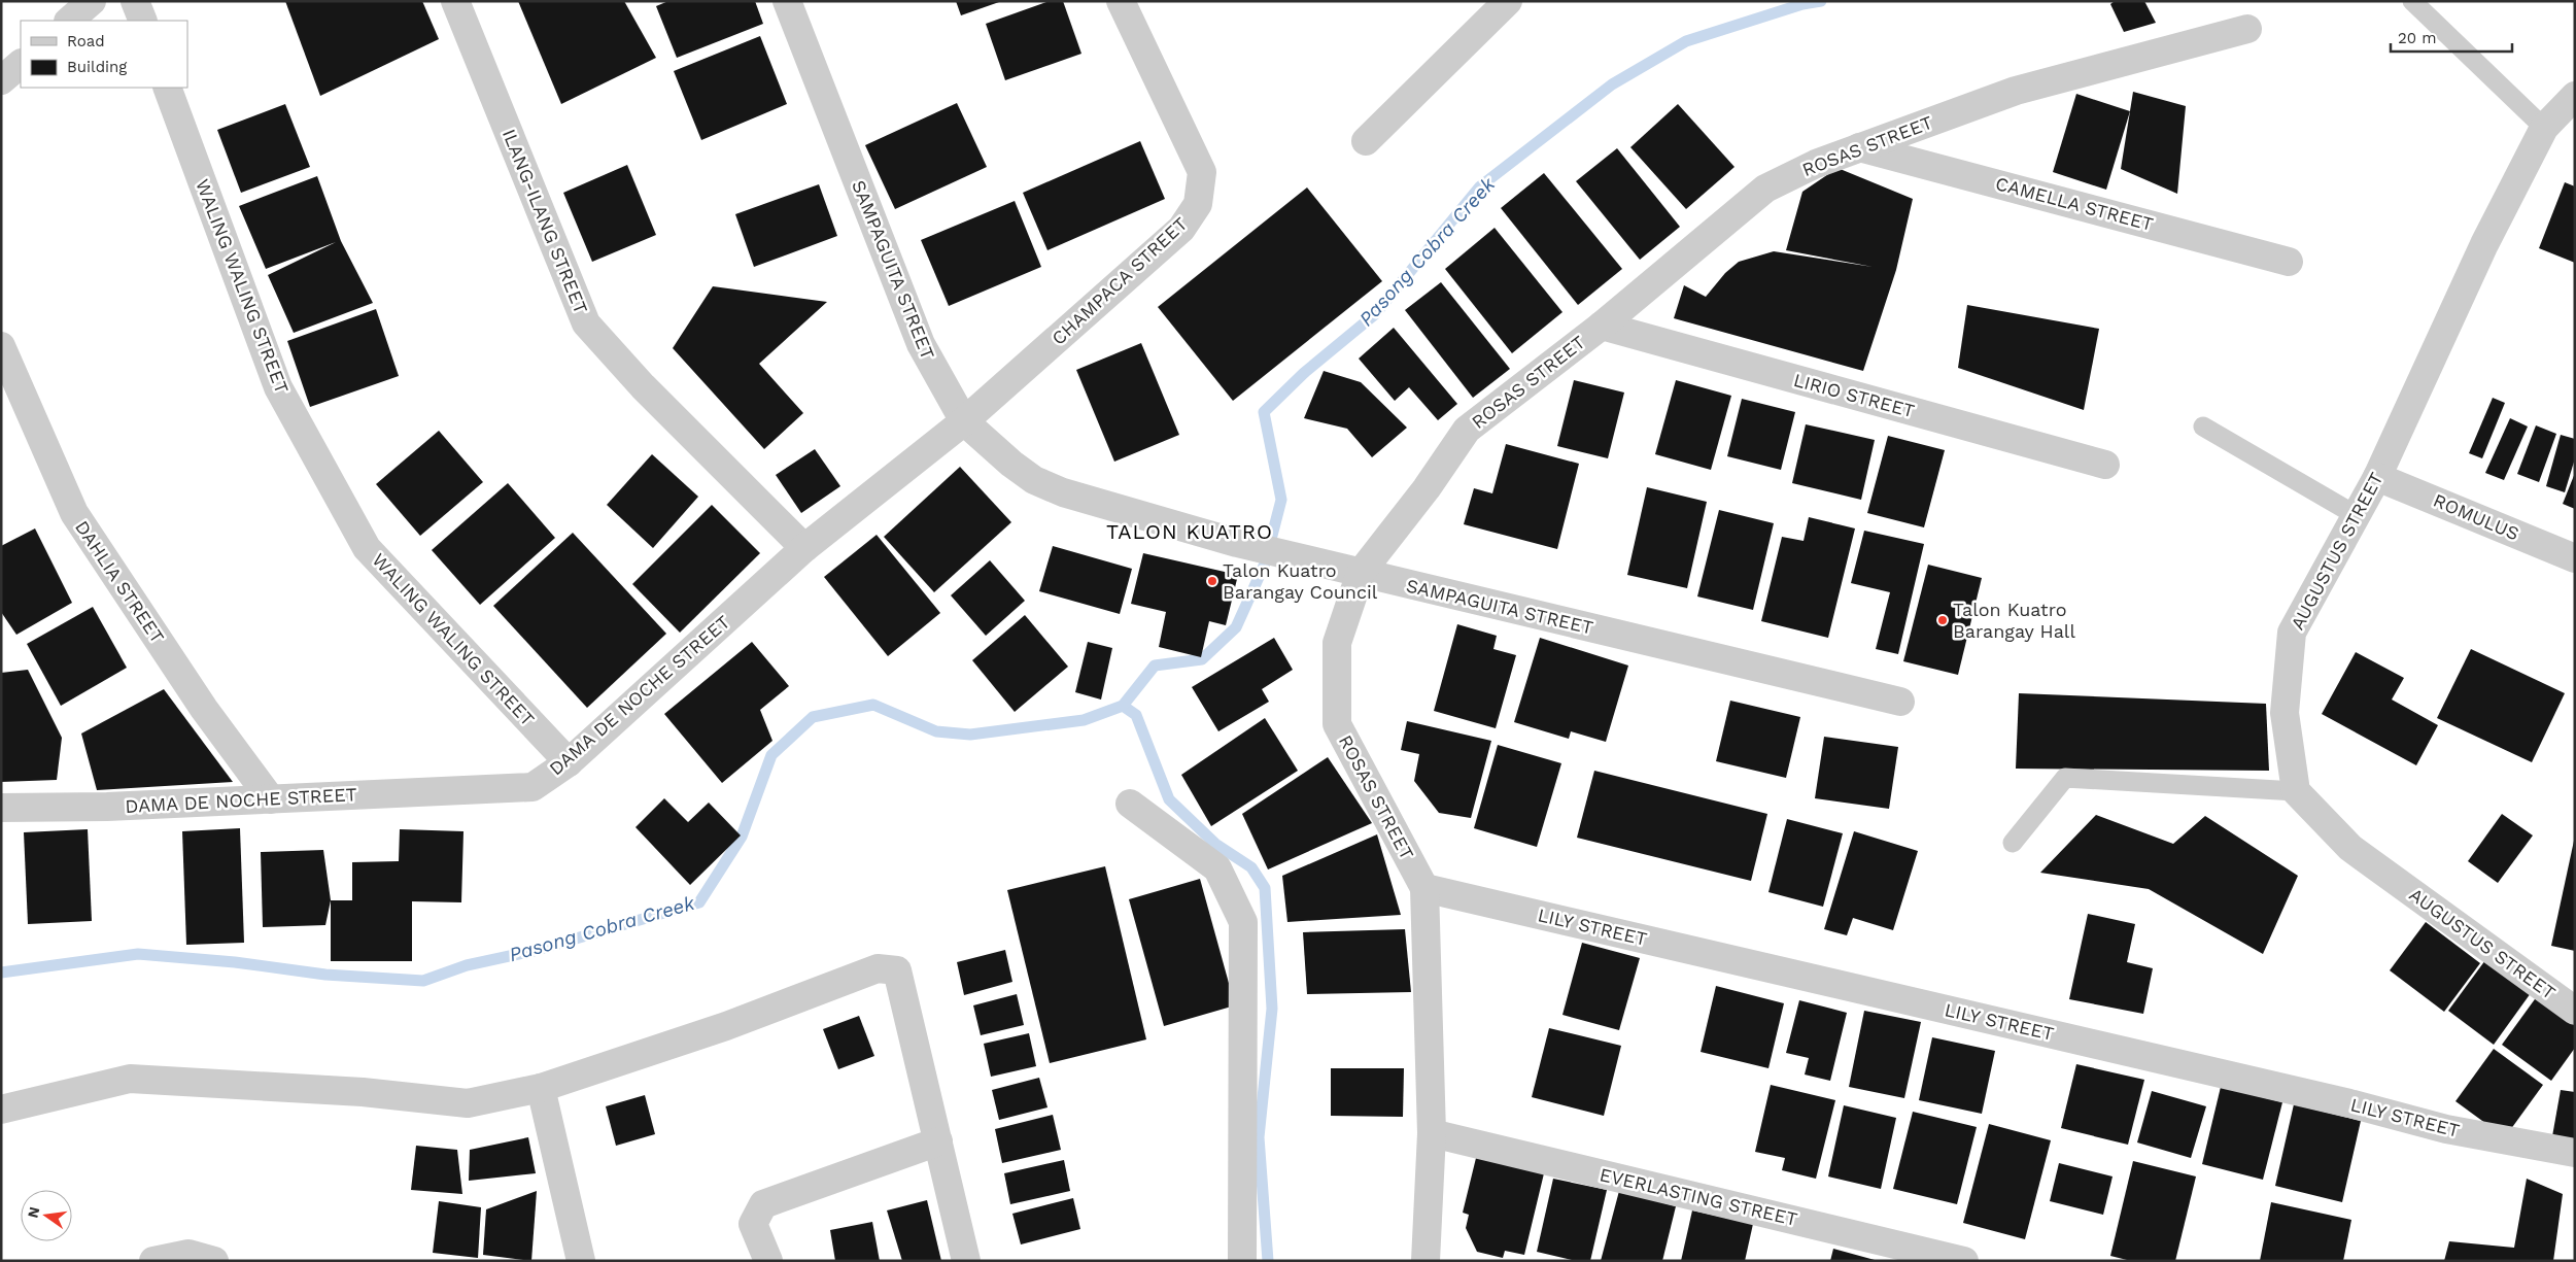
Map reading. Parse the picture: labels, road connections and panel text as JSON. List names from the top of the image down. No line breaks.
{"streets":{"street":["ROSAS STREET","CAMELLA STREET","ILANG-ILANG STREET","SAMPAGUITA STREET","CHAMPACA STREET","WALING WALING STREET","LIRIO STREET","ROMULUS","AUGUSTUS STREET","DAHLIA STREET","DAMA DE NOCHE STREET","LILY STREET","EVERLASTING STREET"]},"crossings":[["ROSAS STREET","CAMELLA STREET"],["ROSAS STREET","SAMPAGUITA STREET"],["ROSAS STREET","LIRIO STREET"],["ROSAS STREET","LILY STREET"],["ROSAS STREET","EVERLASTING STREET"],["ILANG-ILANG STREET","DAMA DE NOCHE STREET"],["SAMPAGUITA STREET","CHAMPACA STREET"],["SAMPAGUITA STREET","DAMA DE NOCHE STREET"],["CHAMPACA STREET","DAMA DE NOCHE STREET"],["WALING WALING STREET","DAMA DE NOCHE STREET"],["ROMULUS","AUGUSTUS STREET"],["DAHLIA STREET","DAMA DE NOCHE STREET"]],"districts":["TALON KUATRO"],"water":["Pasong Cobra Creek"],"places":["Talon Kuatro Barangay Council","Talon Kuatro Barangay Hall"],"legend":["Road","Building"],"scale_bar":"20 m","north":"left"}
